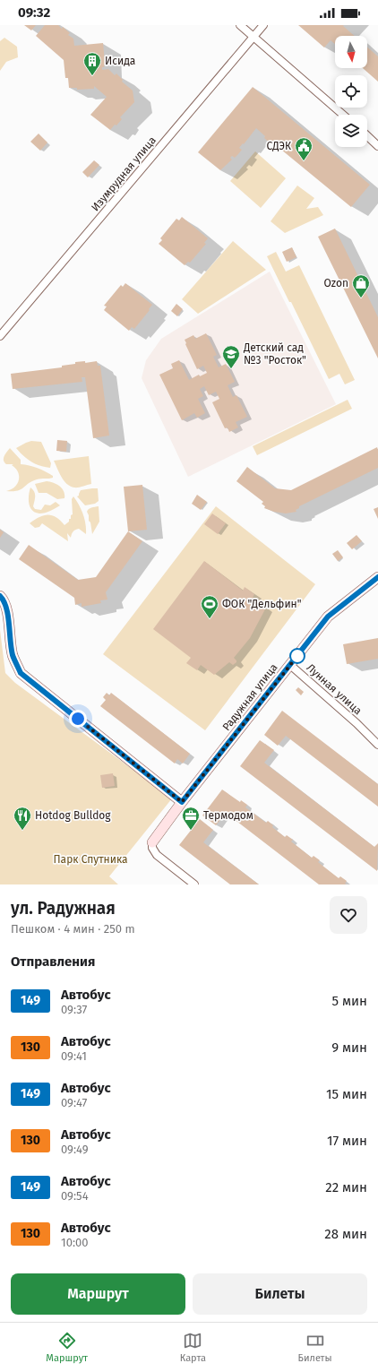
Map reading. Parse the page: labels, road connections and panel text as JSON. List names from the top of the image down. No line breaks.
{"streets":{"main road":["Радужная улица"],"street":["Изумрудная улица","Лунная улица"]},"crossings":[["Лунная улица","Радужная улица"]],"parks":["Парк Спутника"],"places":{"building":["Исида"],"public building":["СДЭК"],"shop":["Ozon"],"school or university":["Детский сад №3 \"Росток\""],"sports":["ФОК \"Дельфин\""],"restaurant":["Hotdog Bulldog"],"office":["Термодом"]},"lines":["bus line 149"],"north":"bottom","page":{"status":"09:32","heading":[["ул. Радужная","Пешком · 4 мин · 250 m"],"Отправления"],"list":[{"mark":"149","name":"Автобус","note":"09:37","value":"5 мин"},{"mark":"130","name":"Автобус","note":"09:41","value":"9 мин"},{"mark":"149","name":"Автобус","note":"09:47","value":"15 мин"},{"mark":"130","name":"Автобус","note":"09:49","value":"17 мин"},{"mark":"149","name":"Автобус","note":"09:54","value":"22 мин"},{"mark":"130","name":"Автобус","note":"10:00","value":"28 мин"}],"buttons":["Маршрут","Билеты"],"tabs":["Маршрут","Карта","Билеты"]}}
